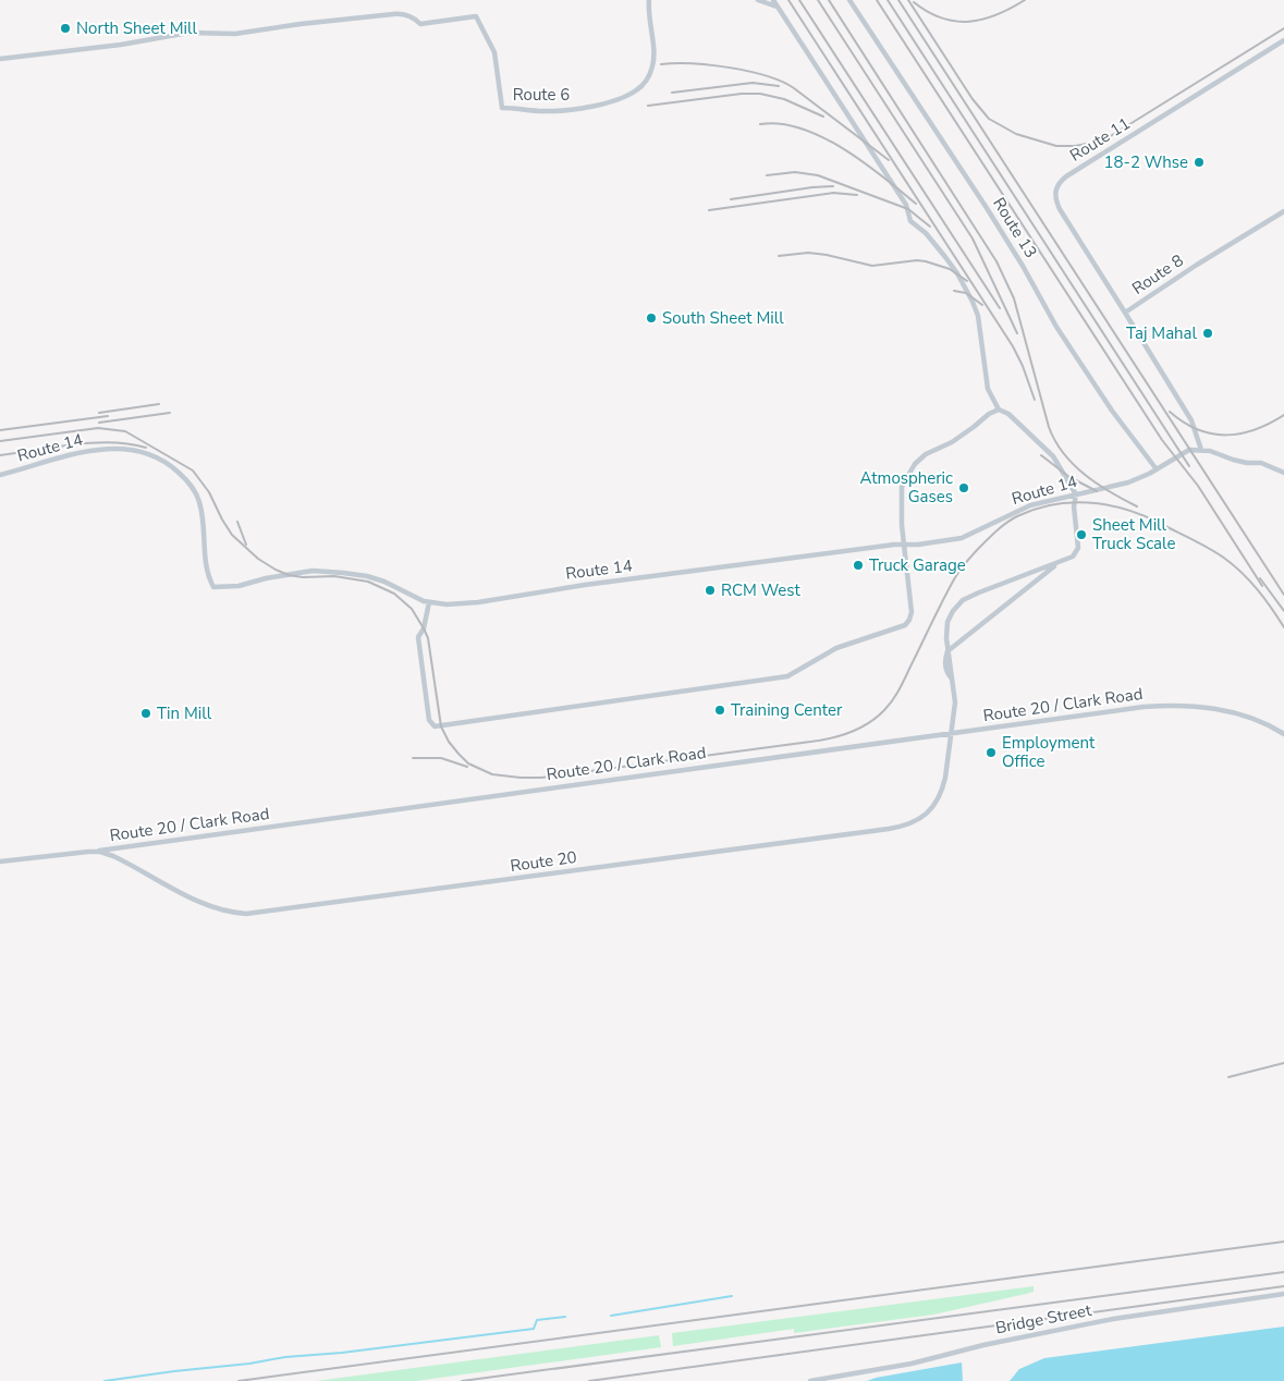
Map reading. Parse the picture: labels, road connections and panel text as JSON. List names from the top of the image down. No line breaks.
{"streets":{"street":["Route 6","Route 11","Route 13","Route 8","Route 14","Route 20 / Clark Road","Route 20","Bridge Street"]},"crossings":[["Route 11","Route 8"],["Route 13","Route 14"],["Route 8","Route 14"],["Route 20 / Clark Road","Route 20"]],"places":["North Sheet Mill","18-2 Whse","South Sheet Mill","Taj Mahal","Atmospheric Gases","Sheet Mill Truck Scale","Truck Garage","RCM West","Training Center","Tin Mill","Employment Office"]}
